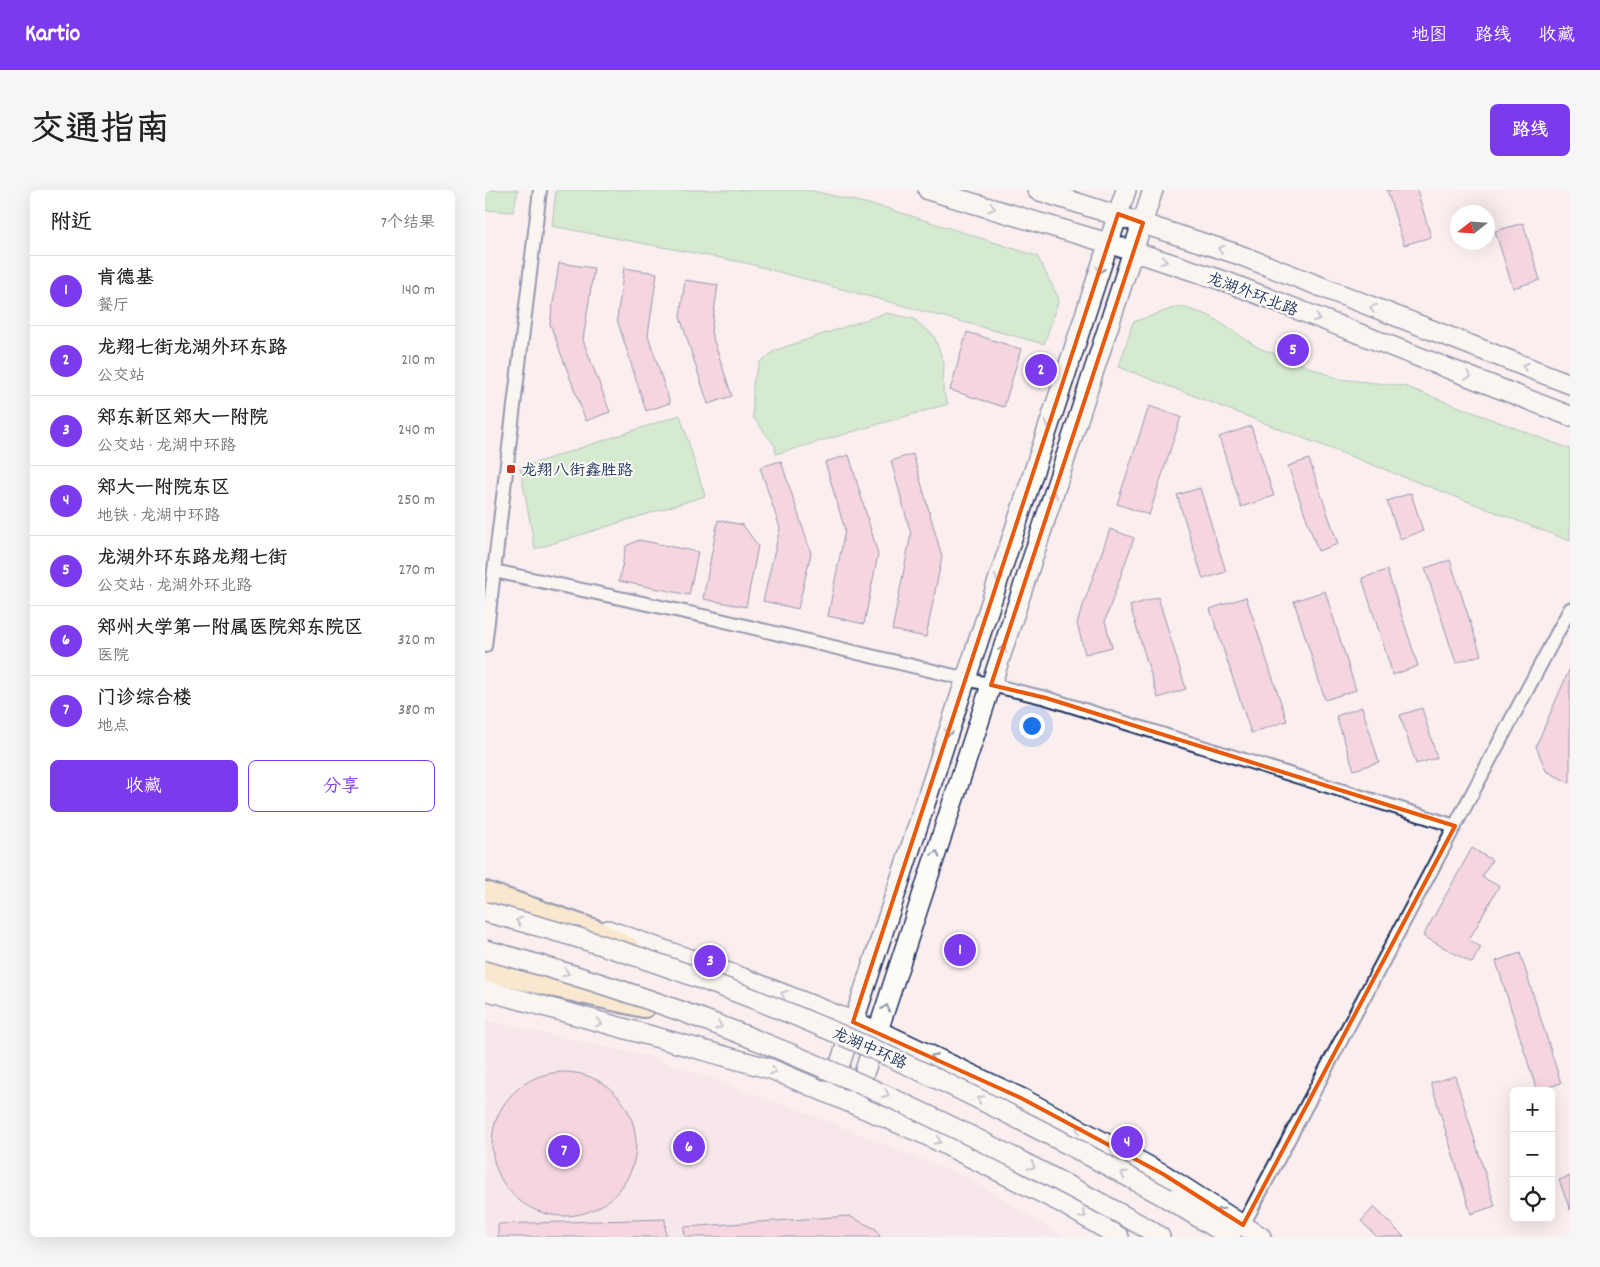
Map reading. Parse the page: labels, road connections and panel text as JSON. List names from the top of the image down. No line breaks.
{"streets":{"street":["龙湖外环北路","龙湖中环路"]},"places":{"transit":["龙翔八街鑫胜路"]},"north":"left","page":{"header":"Kartio","nav":["地图","路线","收藏"],"title":"交通指南","buttons":["路线",["收藏","分享"]],"heading":["附近","7个结果"],"list":[{"mark":"1","name":"肯德基","note":"餐厅","value":"140 m"},{"mark":"2","name":"龙翔七街龙湖外环东路","note":"公交站","value":"210 m"},{"mark":"3","name":"郑东新区郑大一附院","note":"公交站 · 龙湖中环路","value":"240 m"},{"mark":"4","name":"郑大一附院东区","note":"地铁 · 龙湖中环路","value":"250 m"},{"mark":"5","name":"龙湖外环东路龙翔七街","note":"公交站 · 龙湖外环北路","value":"270 m"},{"mark":"6","name":"郑州大学第一附属医院郑东院区","note":"医院","value":"320 m"},{"mark":"7","name":"门诊综合楼","note":"地点","value":"380 m"}],"pins":["5","2","1","3","4","6","7"],"map_buttons":["+","−"]}}
